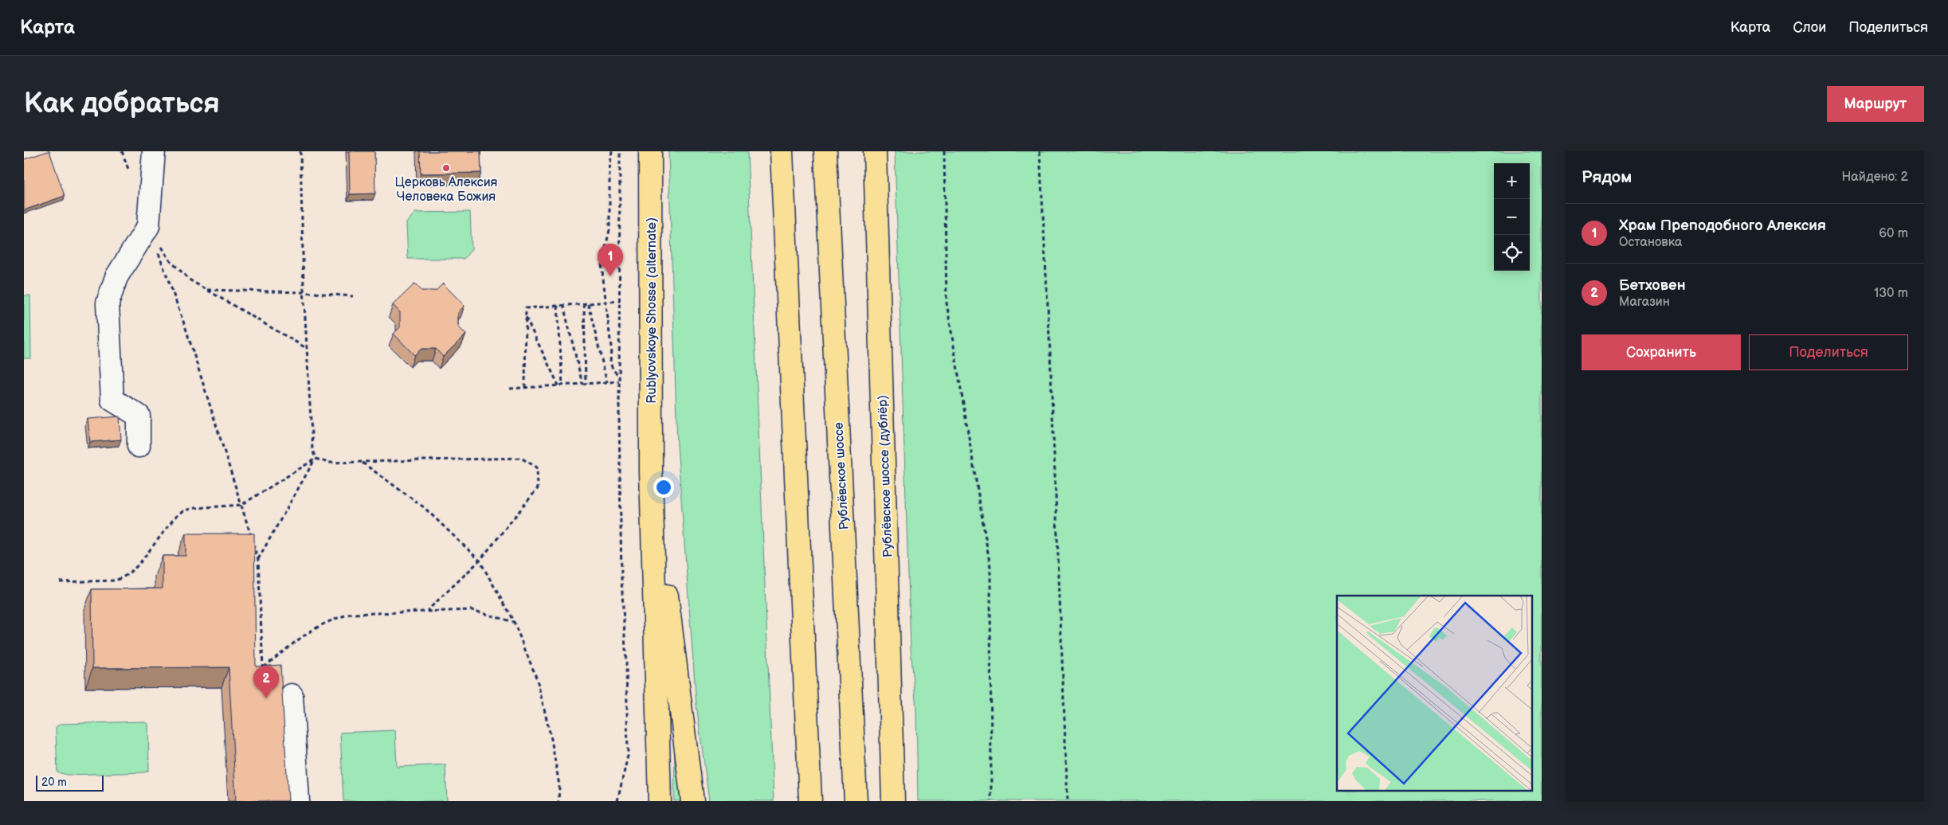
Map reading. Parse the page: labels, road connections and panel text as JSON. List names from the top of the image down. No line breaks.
{"streets":{"main road":["Rublyovskoye Shosse (alternate)","Рублёвское шоссе","Рублёвское шоссе (дублёр)"]},"places":["Церковь Алексия Человека Божия"],"scale_bar":"20 m","page":{"header":"Карта","nav":["Карта","Слои","Поделиться"],"buttons":["Маршрут",["Сохранить","Поделиться"]],"title":"Как добраться","heading":["Рядом","Найдено: 2"],"map_buttons":["+","−"],"list":[{"mark":"1","name":"Храм Преподобного Алексия","note":"Остановка","value":"60 m"},{"mark":"2","name":"Бетховен","note":"Магазин","value":"130 m"}],"pins":["1","2"],"scale":"20 m"}}
